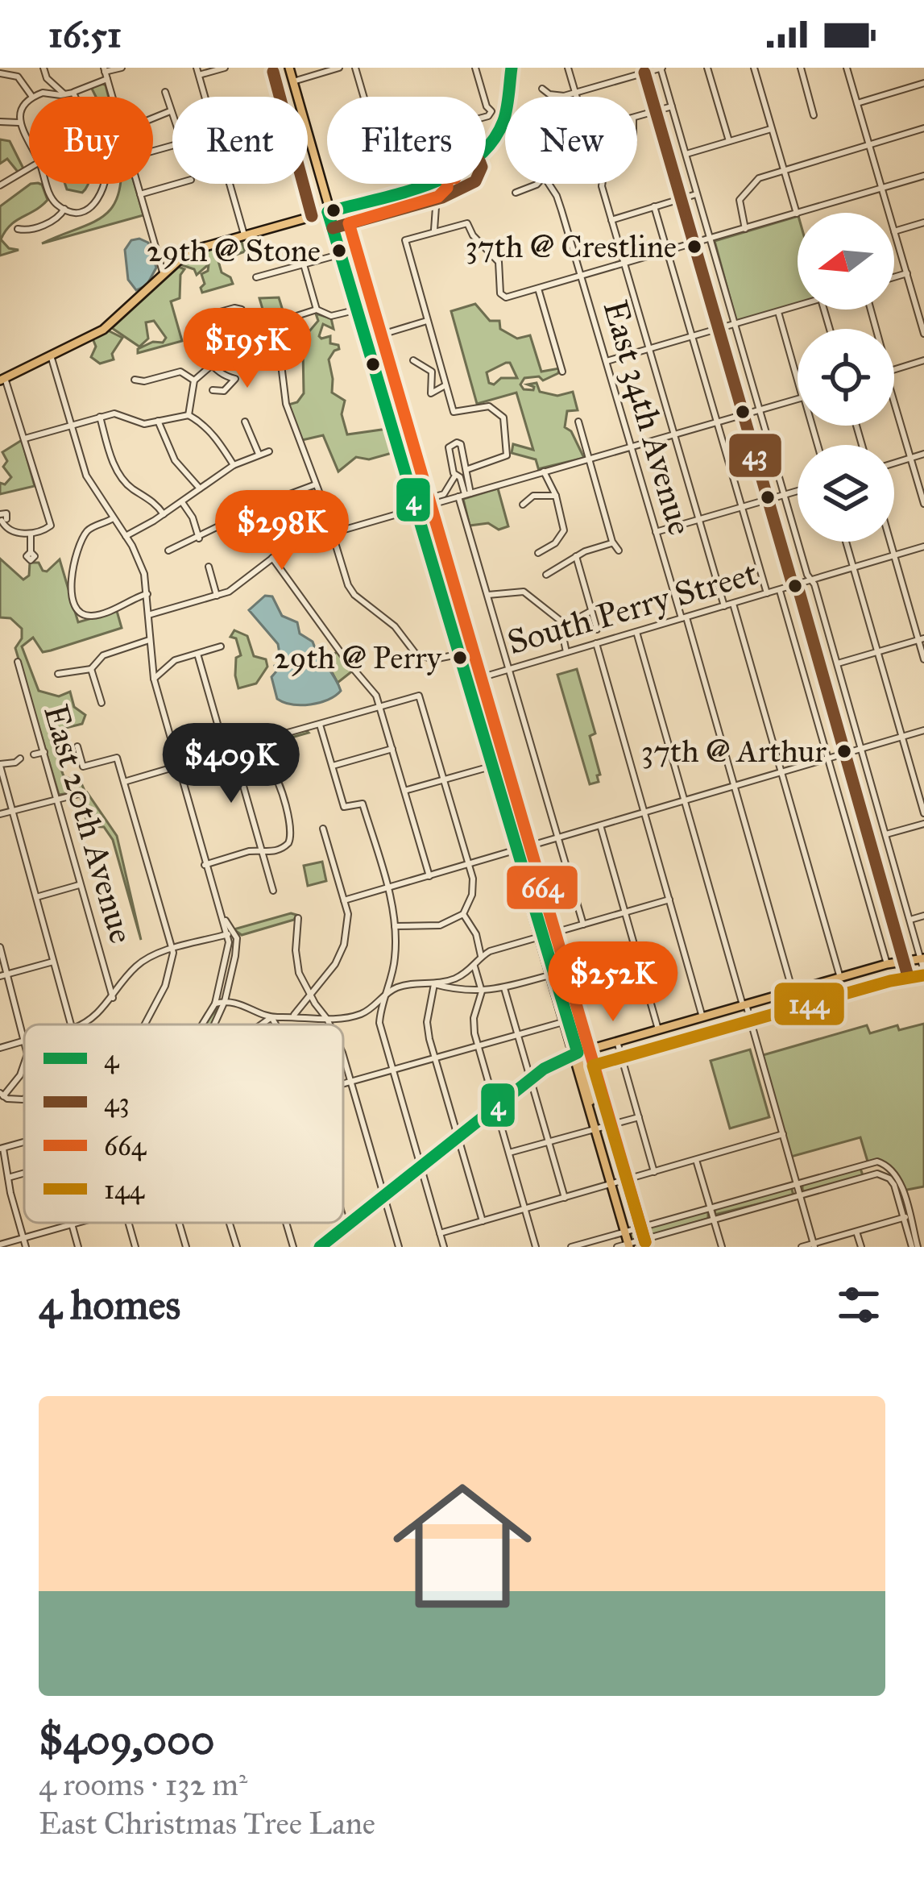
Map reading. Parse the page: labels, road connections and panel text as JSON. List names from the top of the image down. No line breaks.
{"streets":{"street":["East 34th Avenue","South Perry Street","East 20th Avenue"]},"crossings":[["East 34th Avenue","South Perry Street"]],"places":["37th @ Crestline","29th @ Stone","29th @ Perry","37th @ Arthur"],"lines":["transit line 4","transit line 43","transit line 664","transit line 144"],"legend":["4","43","664","144"],"north":"left","page":{"status":"16:51","chip":["Buy","Rent","Filters","New"],"price":["$195K","$298K","$409K","$252K"],"heading":"4 homes","list":[{"name":"$409,000","note":"4 rooms · 132 m² · East Christmas Tree Lane"}]}}
